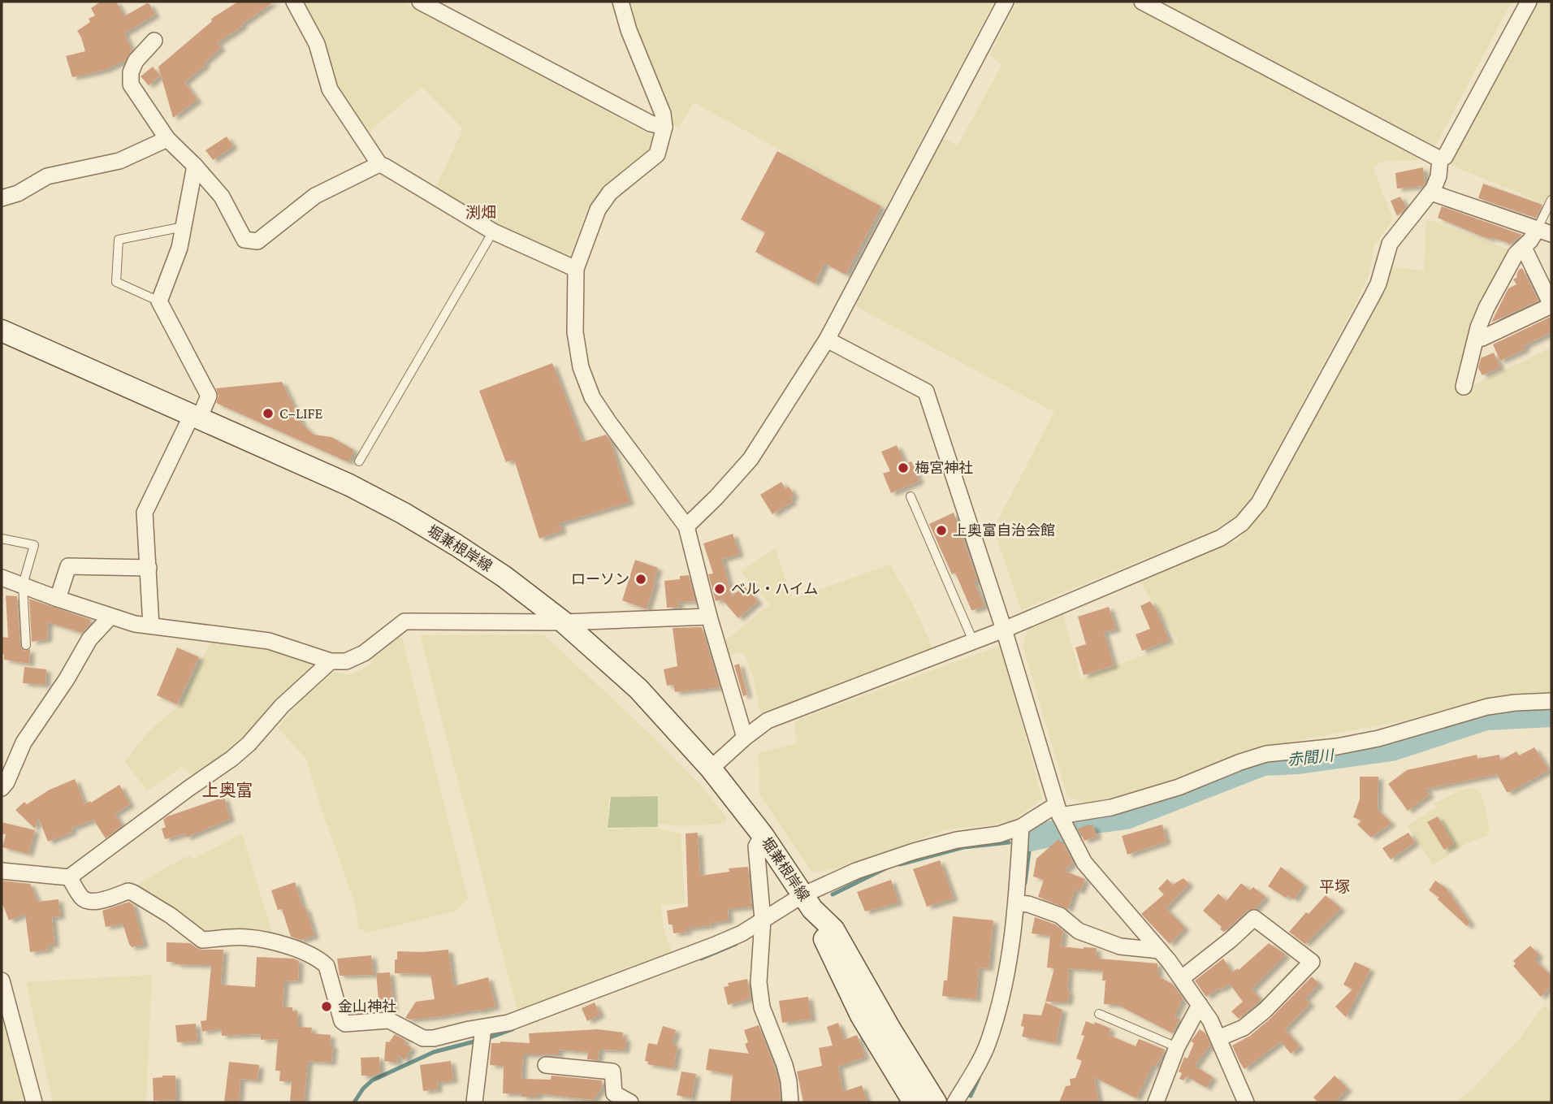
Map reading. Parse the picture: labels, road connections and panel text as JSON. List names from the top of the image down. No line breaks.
{"streets":{"main road":["堀兼根岸線"]},"districts":["渕畑","上奥富","平塚"],"water":["赤間川"],"places":["C−LIFE","梅宮神社","上奥富自治会館","ローソン","ベル・ハイム","金山神社"]}
